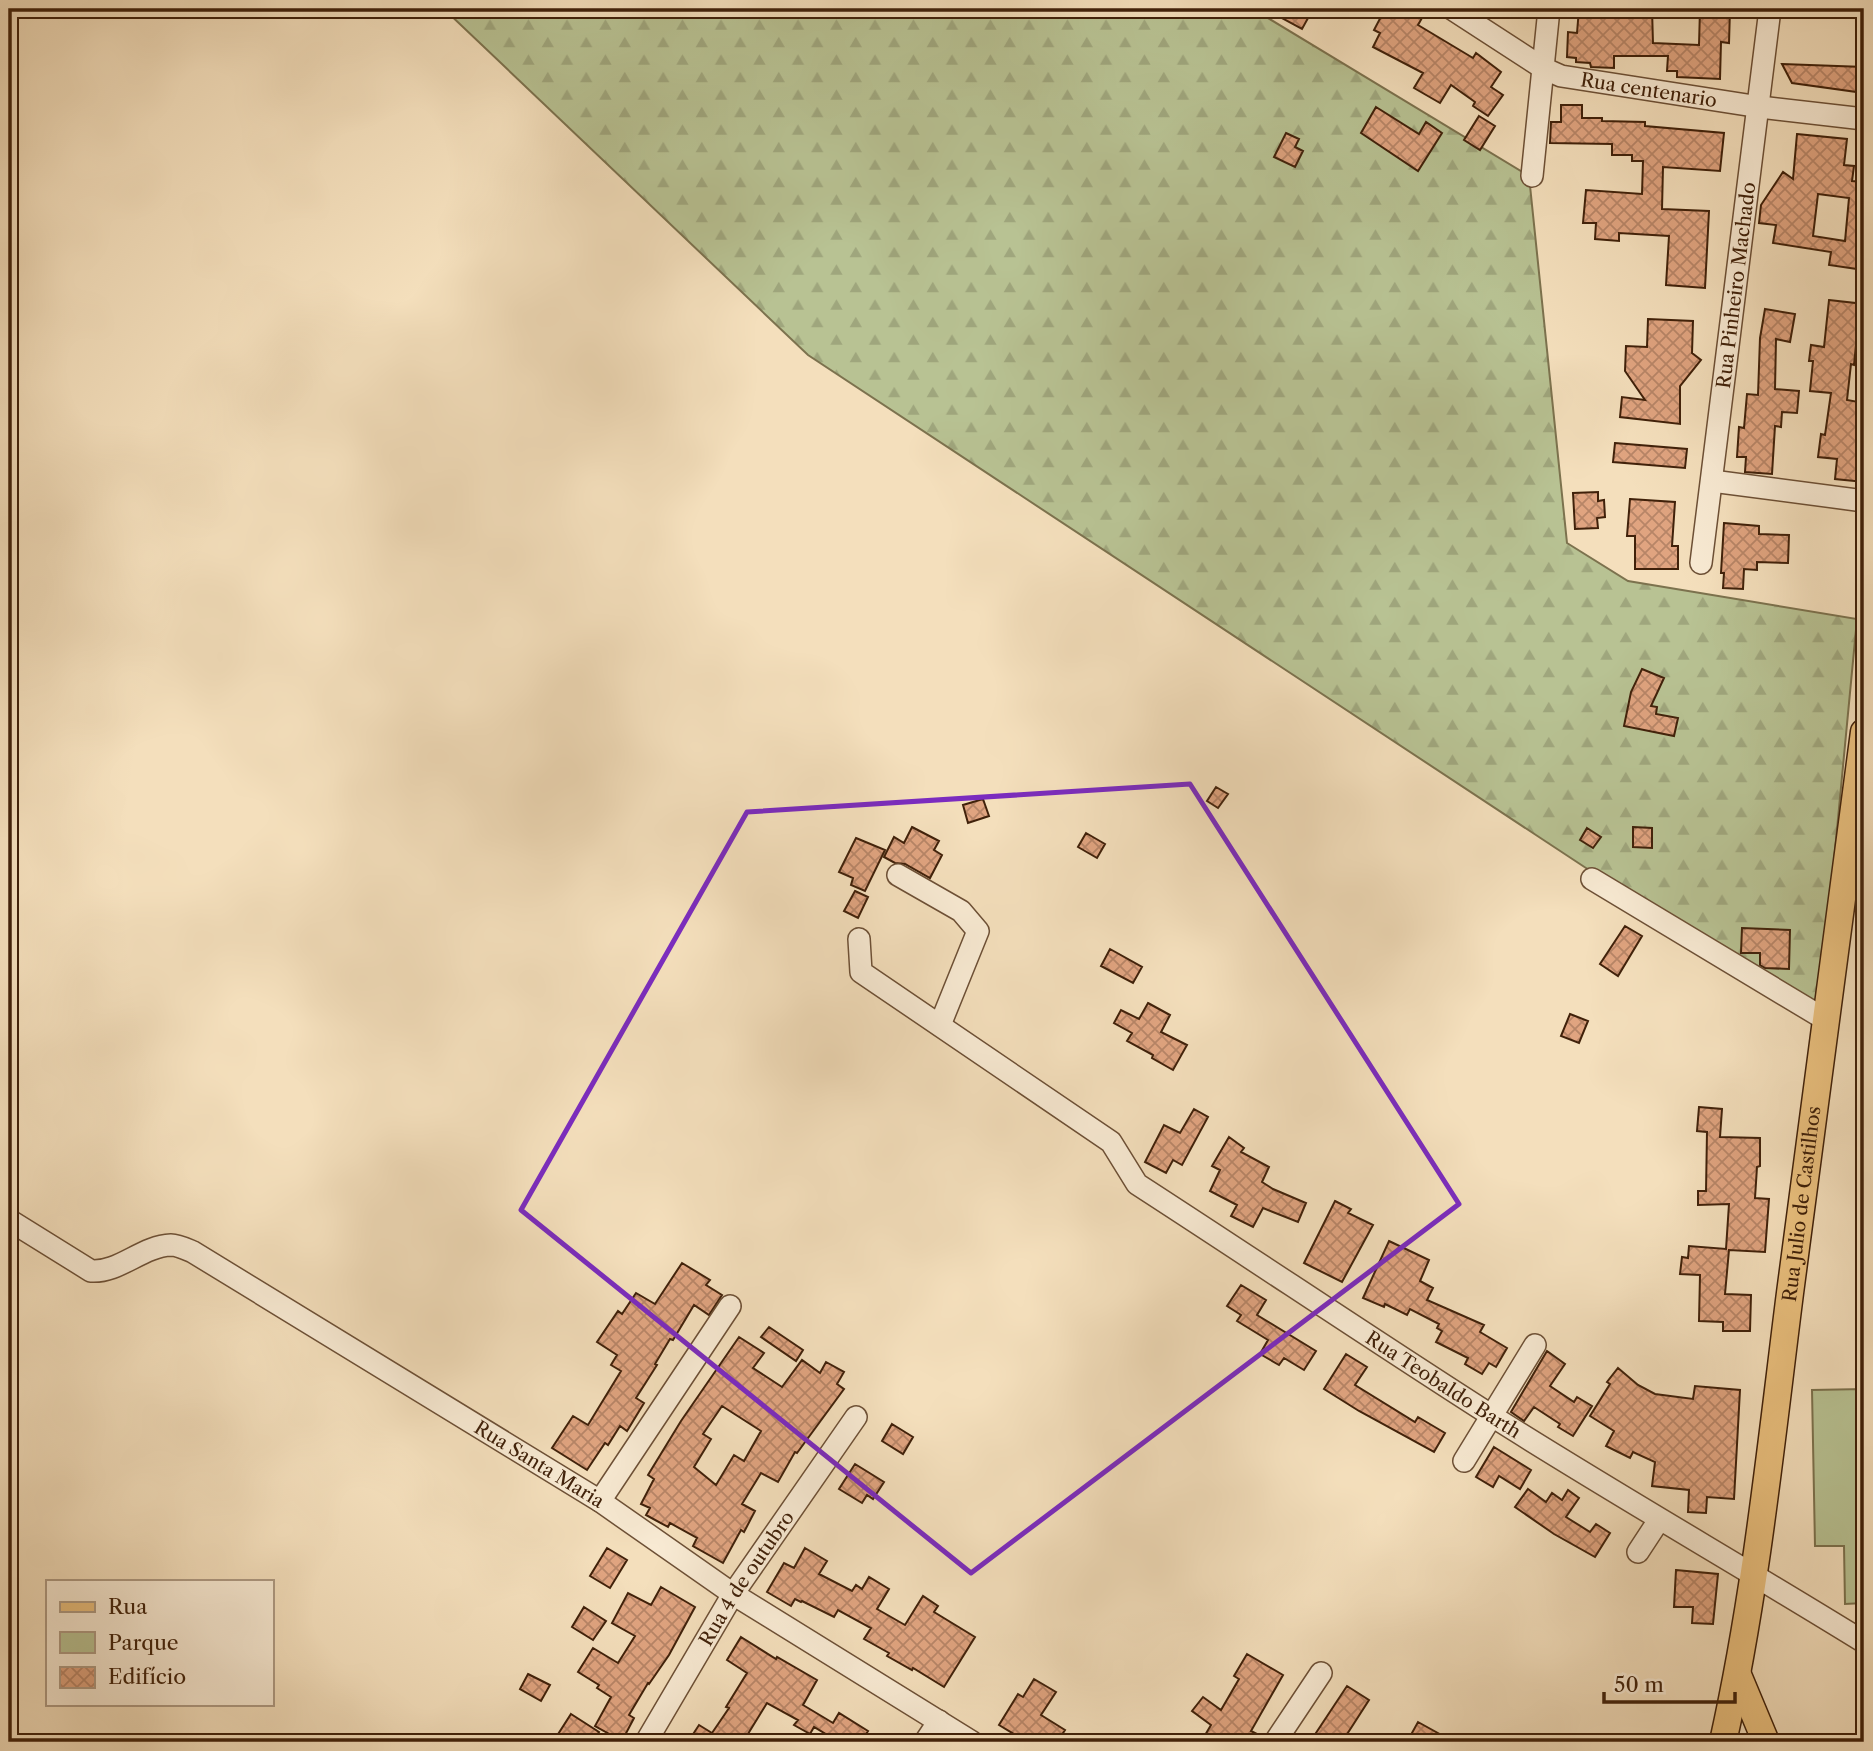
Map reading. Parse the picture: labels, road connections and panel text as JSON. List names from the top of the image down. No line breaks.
{"streets":{"main road":["Rua Julio de Castilhos"],"street":["Rua centenario","Rua Pinheiro Machado","Rua Teobaldo Barth","Rua Santa Maria","Rua 4 de outubro"]},"crossings":[["Rua centenario","Rua Pinheiro Machado"],["Rua Julio de Castilhos","Rua Teobaldo Barth"],["Rua Santa Maria","Rua 4 de outubro"]],"legend":["Rua","Parque","Edifício"],"scale_bar":"50 m"}
